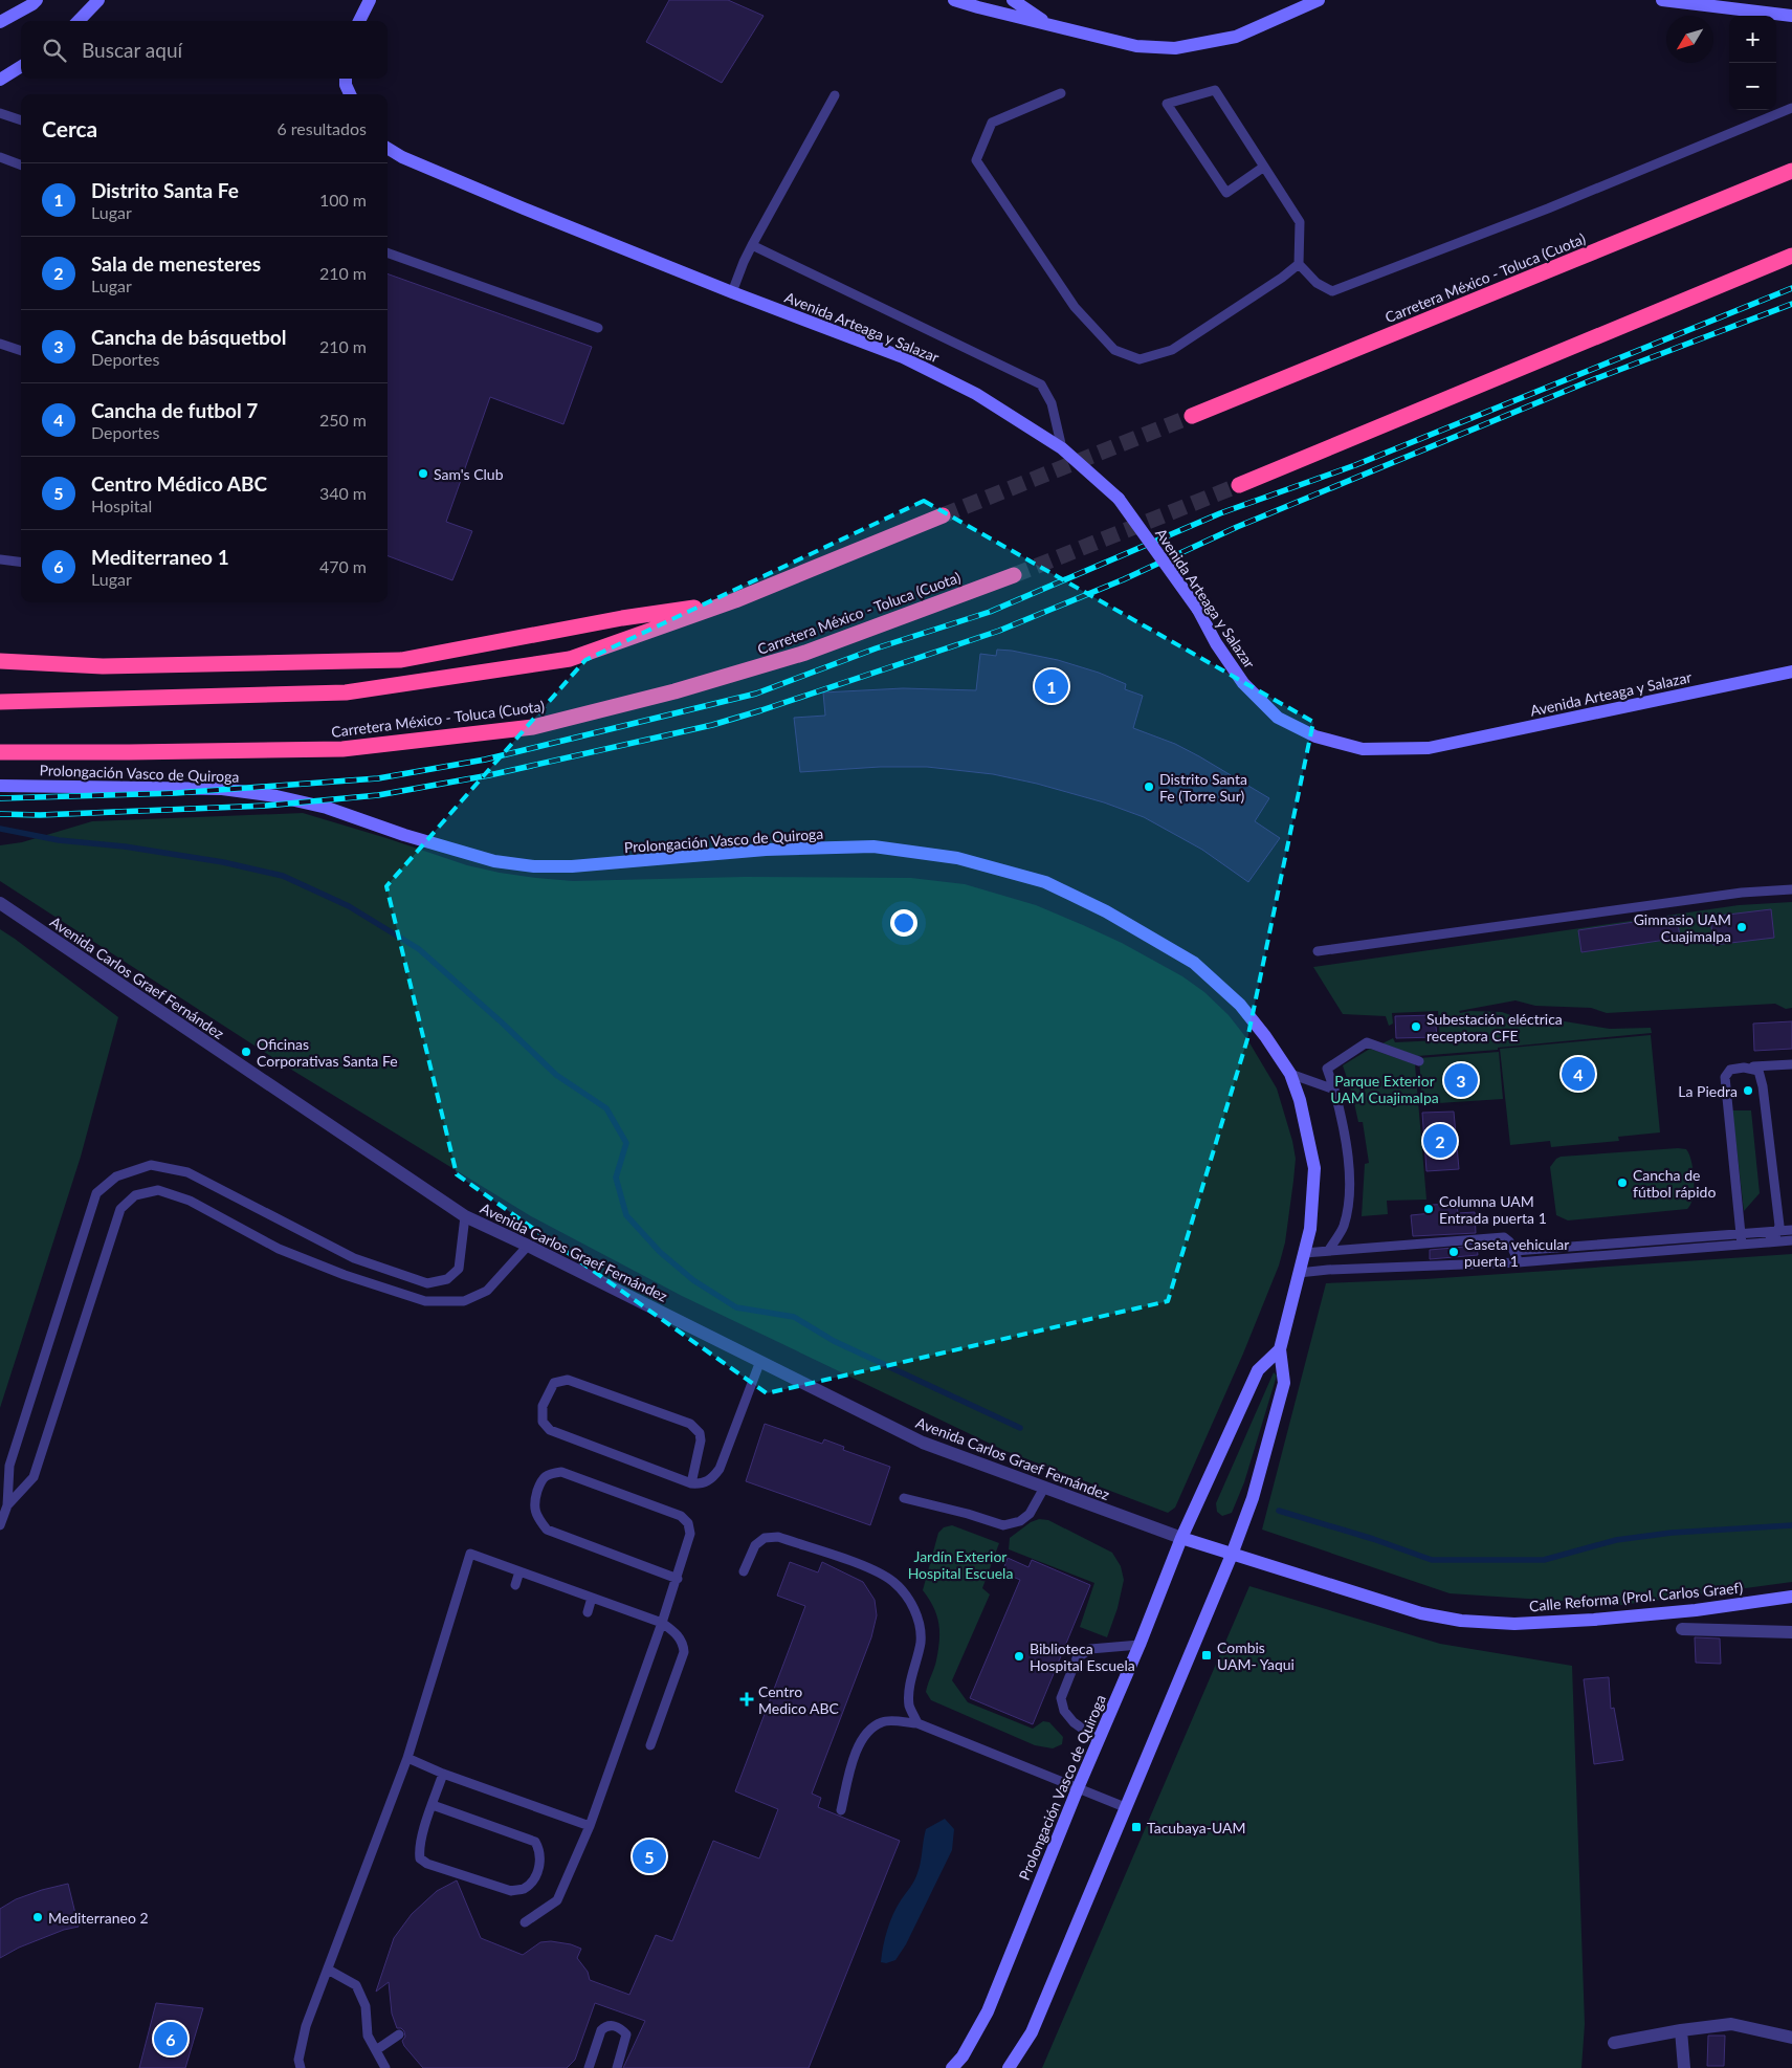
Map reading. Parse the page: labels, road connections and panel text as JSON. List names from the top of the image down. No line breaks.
{"streets":{"highway":["Carretera México - Toluca (Cuota)"],"street":["Avenida Arteaga y Salazar","Prolongación Vasco de Quiroga","Avenida Carlos Graef Fernández","Calle Reforma (Prol. Carlos Graef)"]},"crossings":[["Prolongación Vasco de Quiroga","Avenida Carlos Graef Fernández"],["Prolongación Vasco de Quiroga","Calle Reforma (Prol. Carlos Graef)"],["Avenida Carlos Graef Fernández","Calle Reforma (Prol. Carlos Graef)"]],"parks":["Parque Exterior UAM Cuajimalpa","Jardín Exterior Hospital Escuela"],"places":{"other":["Sam's Club","Distrito Santa Fe (Torre Sur)","Gimnasio UAM Cuajimalpa","Subestación eléctrica receptora CFE","Oficinas Corporativas Santa Fe","La Piedra","Cancha de fútbol rápido","Columna UAM Entrada puerta 1","Caseta vehicular puerta 1","Biblioteca Hospital Escuela","Mediterraneo 2"],"transit":["Combis UAM- Yaqui","Tacubaya-UAM"],"health":["Centro Medico ABC"]},"north":"bottom left","page":{"map_buttons":["+","−"],"search":"Buscar aquí","heading":["Cerca","6 resultados"],"list":[{"mark":"1","name":"Distrito Santa Fe","note":"Lugar","value":"100 m"},{"mark":"2","name":"Sala de menesteres","note":"Lugar","value":"210 m"},{"mark":"3","name":"Cancha de básquetbol","note":"Deportes","value":"210 m"},{"mark":"4","name":"Cancha de futbol 7","note":"Deportes","value":"250 m"},{"mark":"5","name":"Centro Médico ABC","note":"Hospital","value":"340 m"},{"mark":"6","name":"Mediterraneo 1","note":"Lugar","value":"470 m"}],"pins":["1","4","3","2","5","6"]}}
